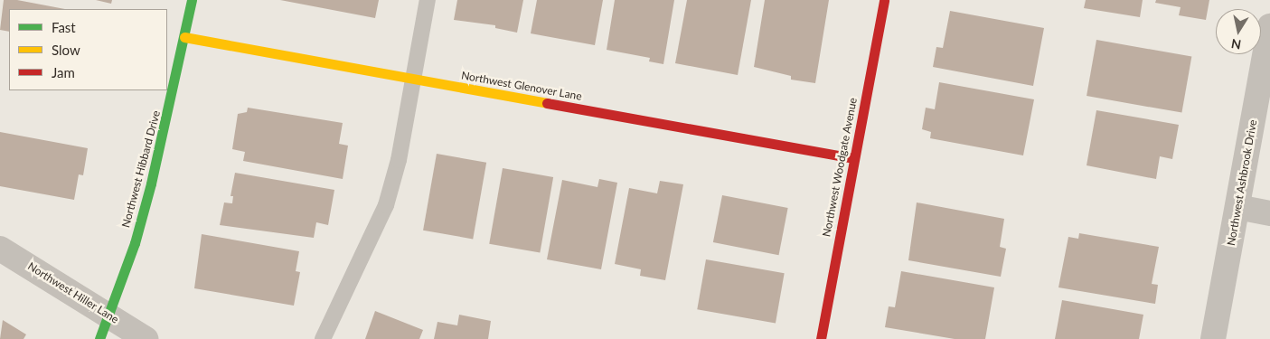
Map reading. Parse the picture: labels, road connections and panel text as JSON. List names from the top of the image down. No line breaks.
{"streets":{"street":["Northwest Glenover Lane","Northwest Woodgate Avenue","Northwest Hibbard Drive","Northwest Ashbrook Drive","Northwest Hiller Lane"]},"crossings":[["Northwest Glenover Lane","Northwest Woodgate Avenue"],["Northwest Glenover Lane","Northwest Hibbard Drive"],["Northwest Hibbard Drive","Northwest Hiller Lane"]],"legend":["Fast","Slow","Jam"],"north":"bottom"}
